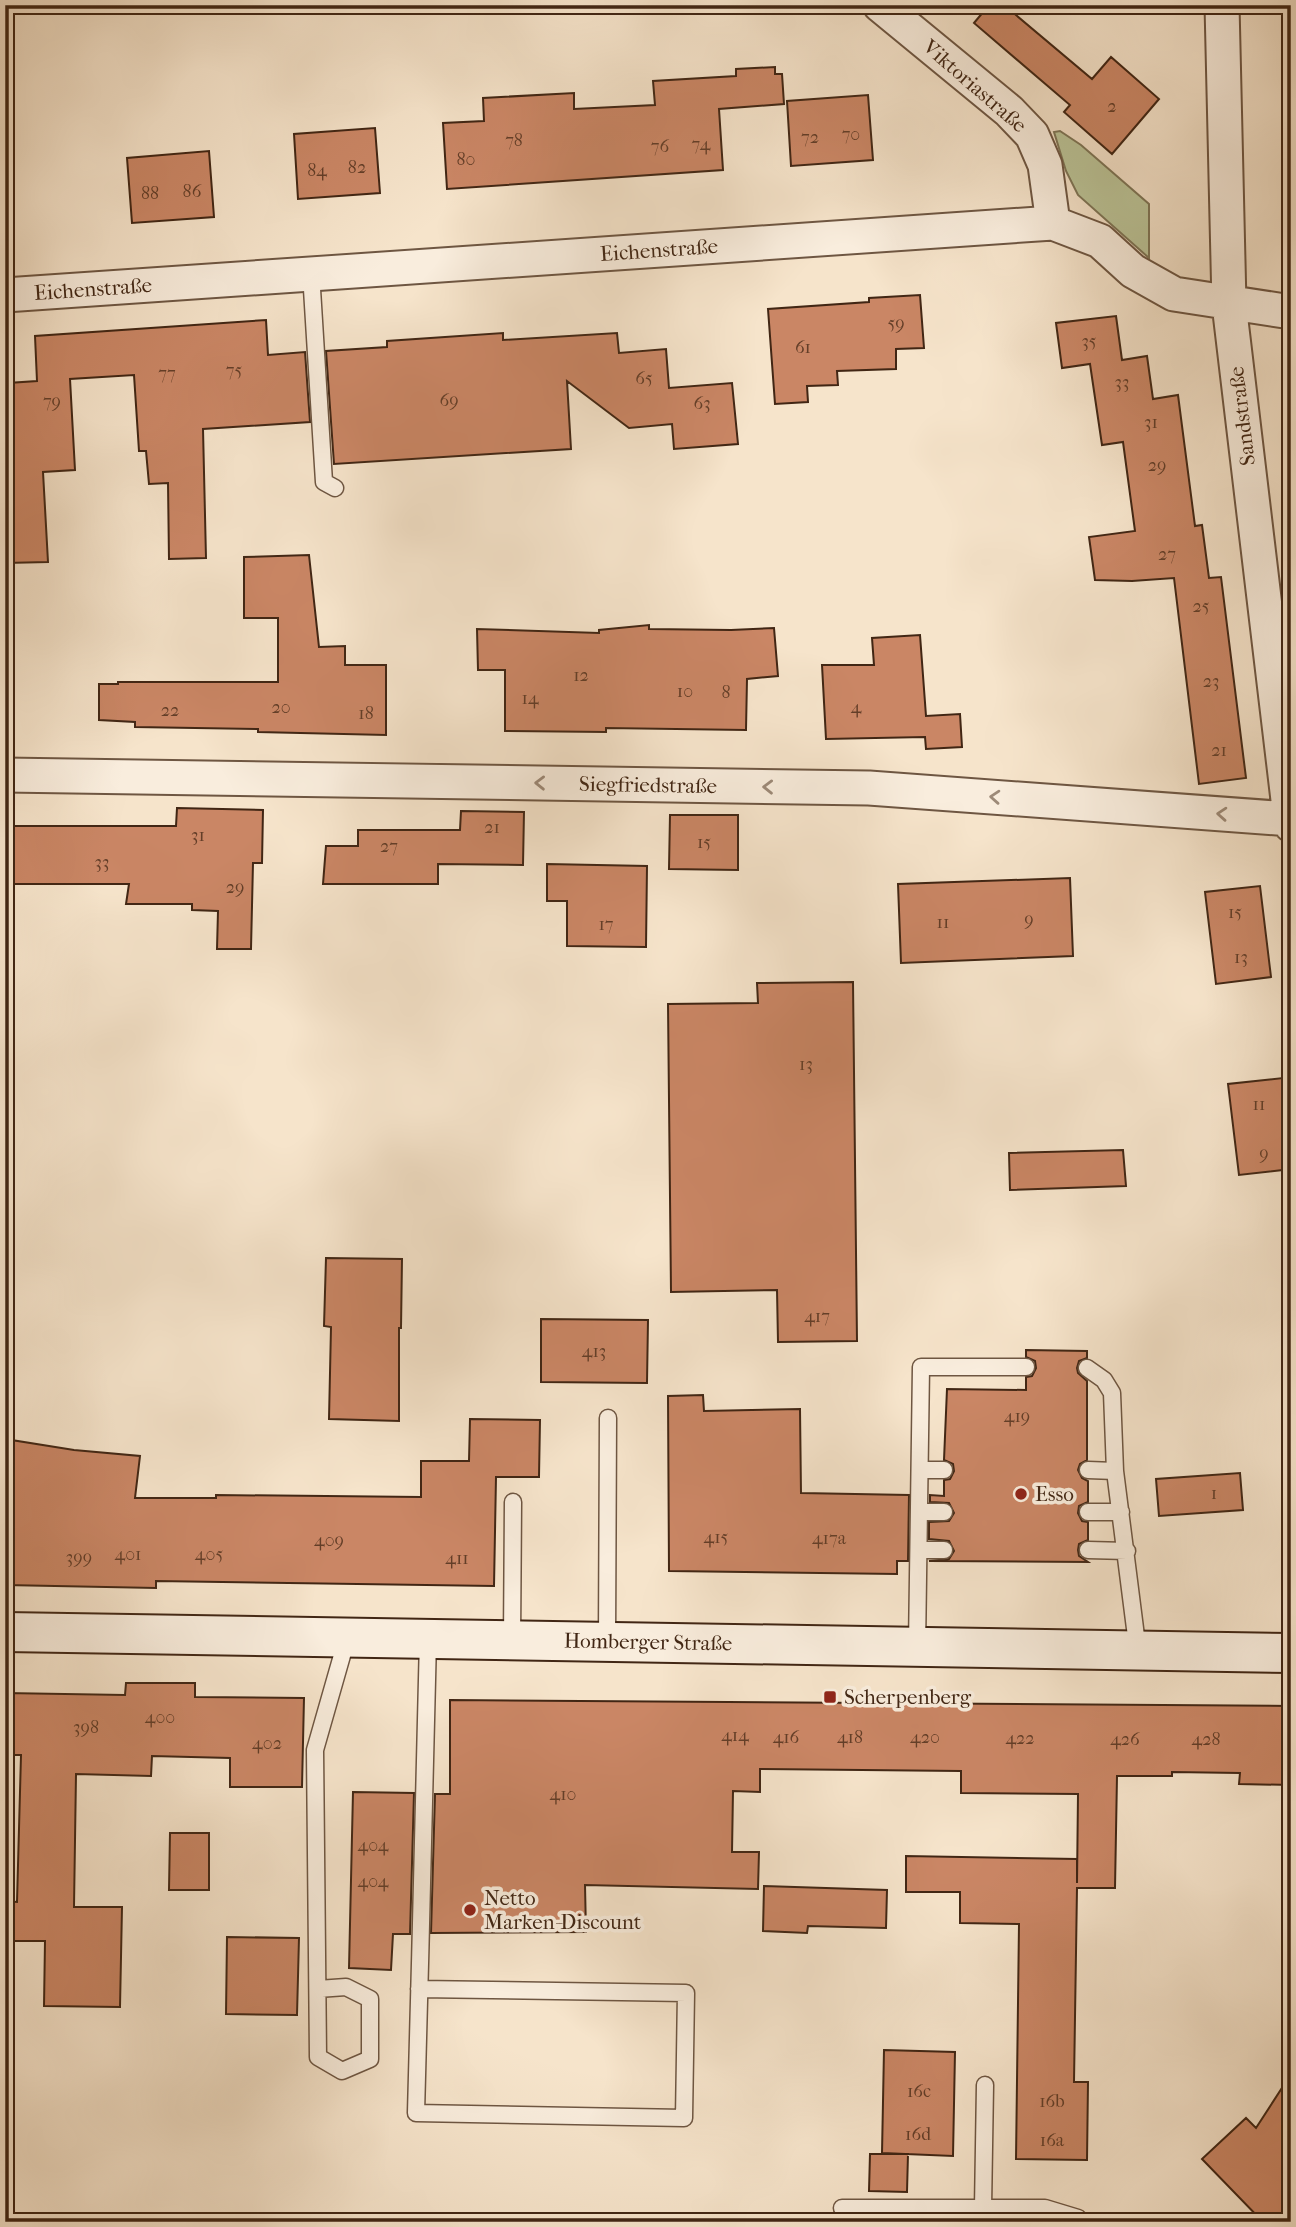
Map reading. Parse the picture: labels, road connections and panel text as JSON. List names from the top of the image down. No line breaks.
{"streets":{"main road":["Homberger Straße"],"street":["Viktoriastraße","Eichenstraße","Sandstraße","Siegfriedstraße"]},"crossings":[["Viktoriastraße","Eichenstraße"],["Eichenstraße","Sandstraße"],["Sandstraße","Siegfriedstraße"]],"one_way":["Siegfriedstraße"],"places":{"other":["Esso","Netto Marken-Discount"],"transit":["Scherpenberg"]},"house_numbers":["2","70","72","78","74","76","80","82","84","86","88","59","35","61","75","77","65","33","69","79","63","31","29","27","25","12","23","10","8","14","20","4","22","18","21","21","31","15","27","33","29","15","9","11","17","13","13","11","9","417","413","419","1","415","417a","409","401","405","399","411","400","398","414","416","418","420","422","426","428","402","410","404","404","16c","16b","16d","16a"]}
